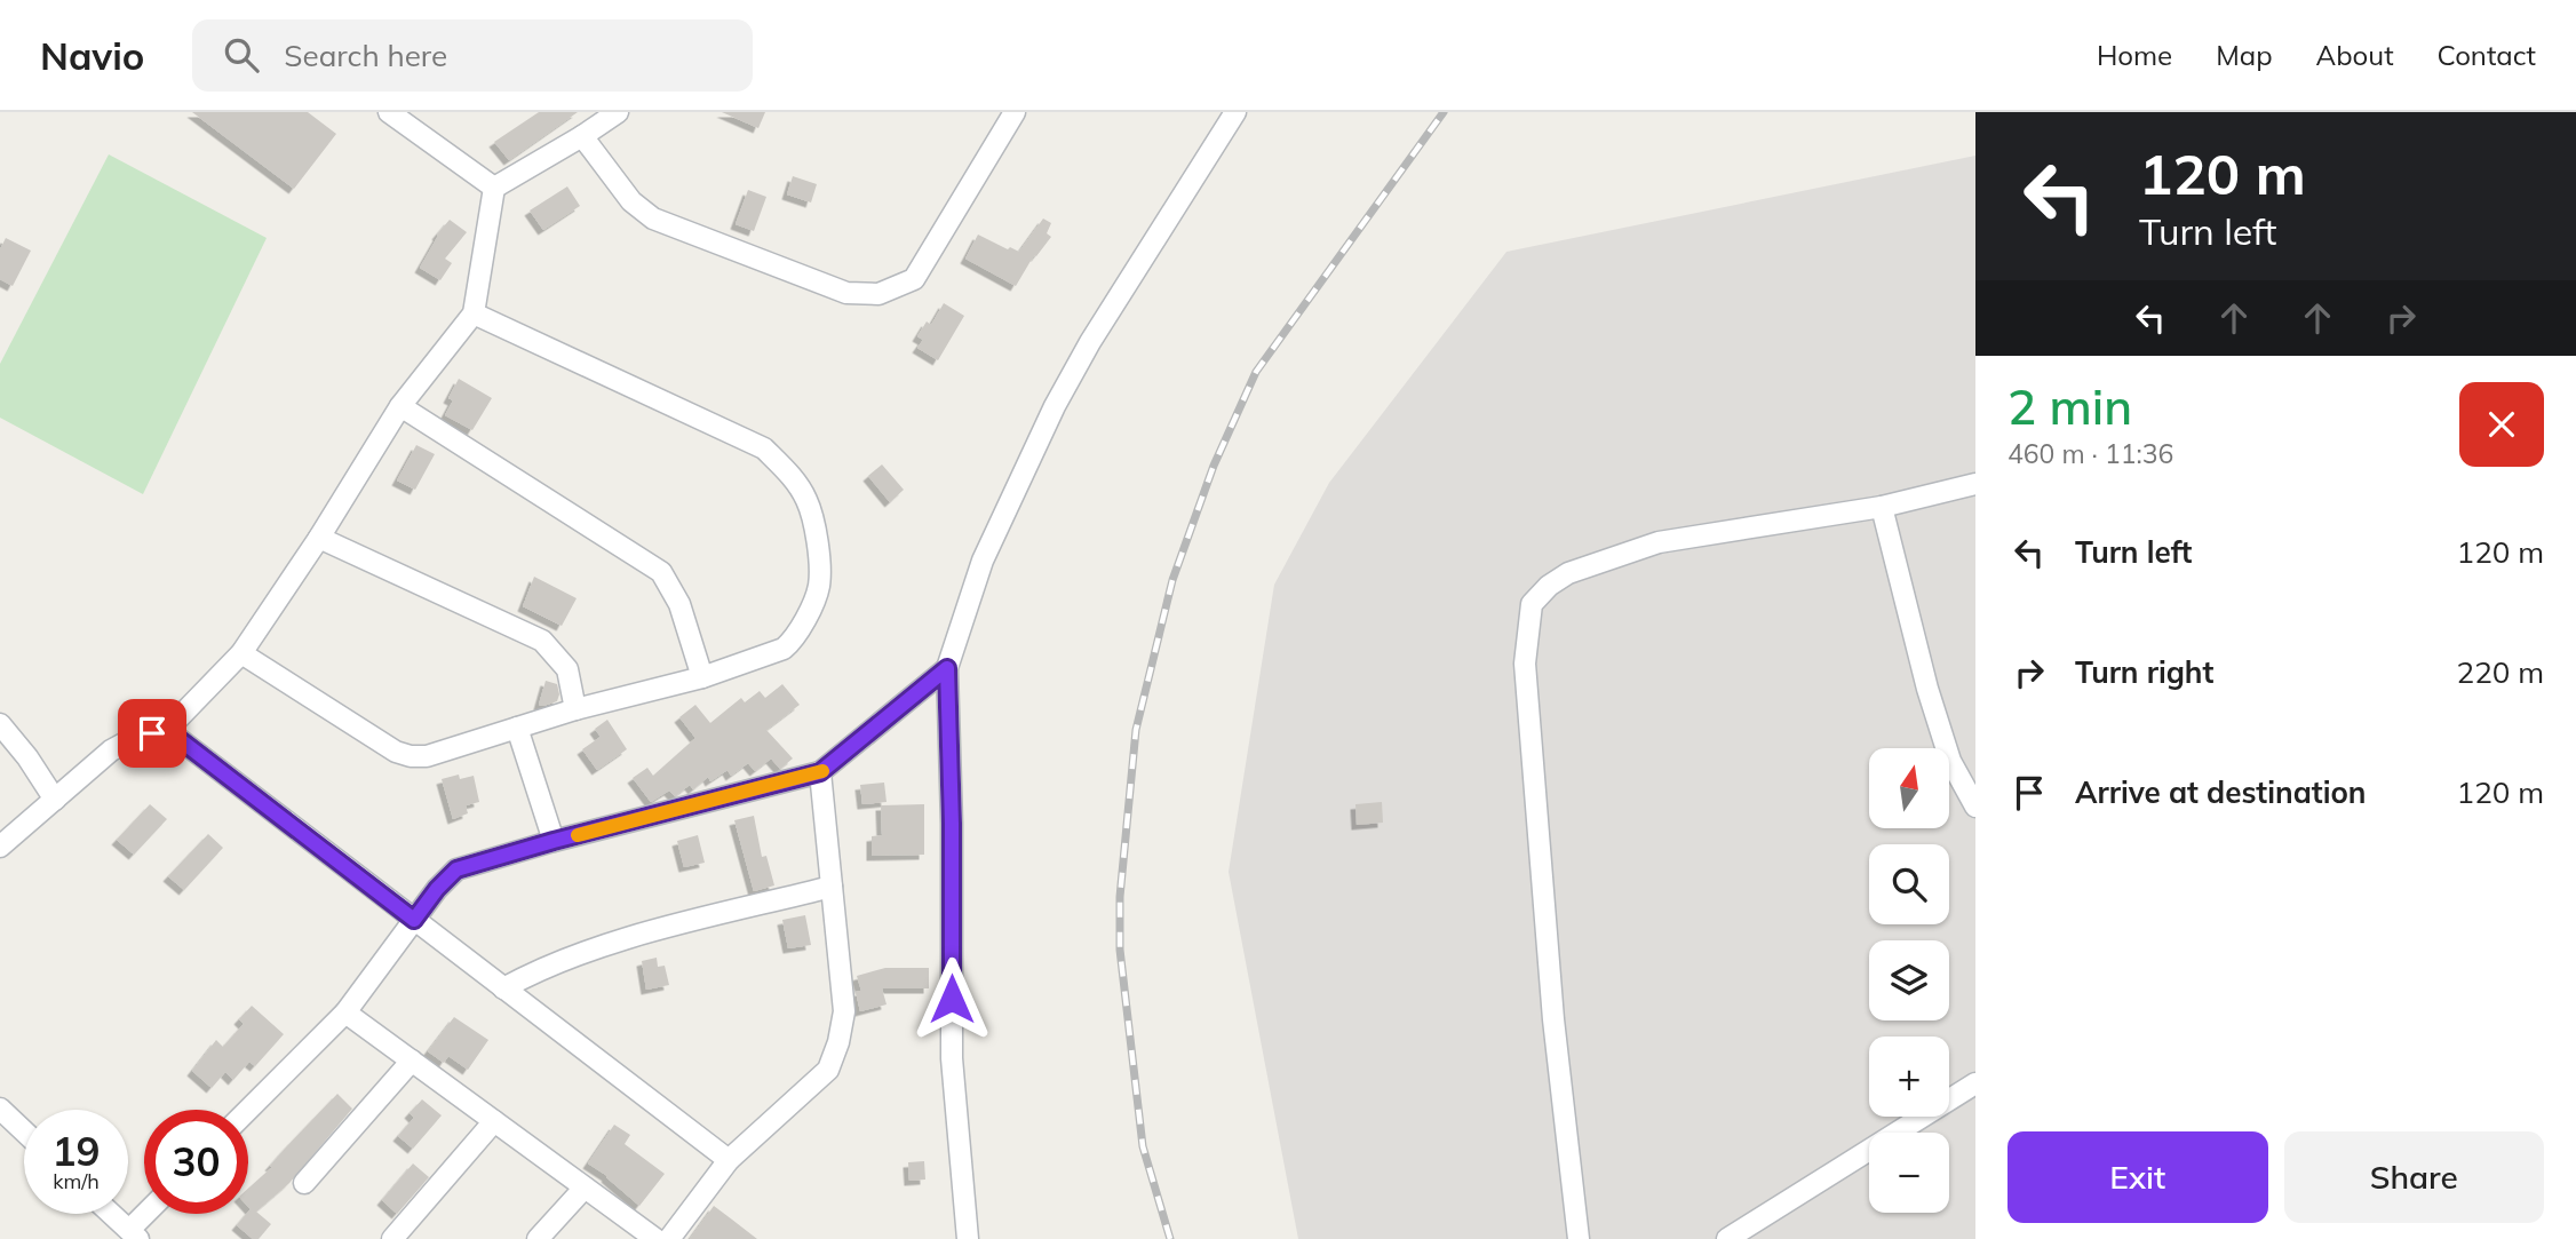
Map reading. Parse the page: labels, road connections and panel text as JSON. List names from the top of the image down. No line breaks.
{"north":"top","page":{"header":"Navio","search":"Search here","nav":["Home","Map","About","Contact"],"turn":["120 m","Turn left"],"heading":["2 min","460 m · 11:36"],"list":[{"name":"Turn left","value":"120 m"},{"name":"Turn right","value":"220 m"},{"name":"Arrive at destination","value":"120 m"}],"map_buttons":["+","−"],"speed":"19 km/h","limit":"30","buttons":["Exit","Share"]}}
